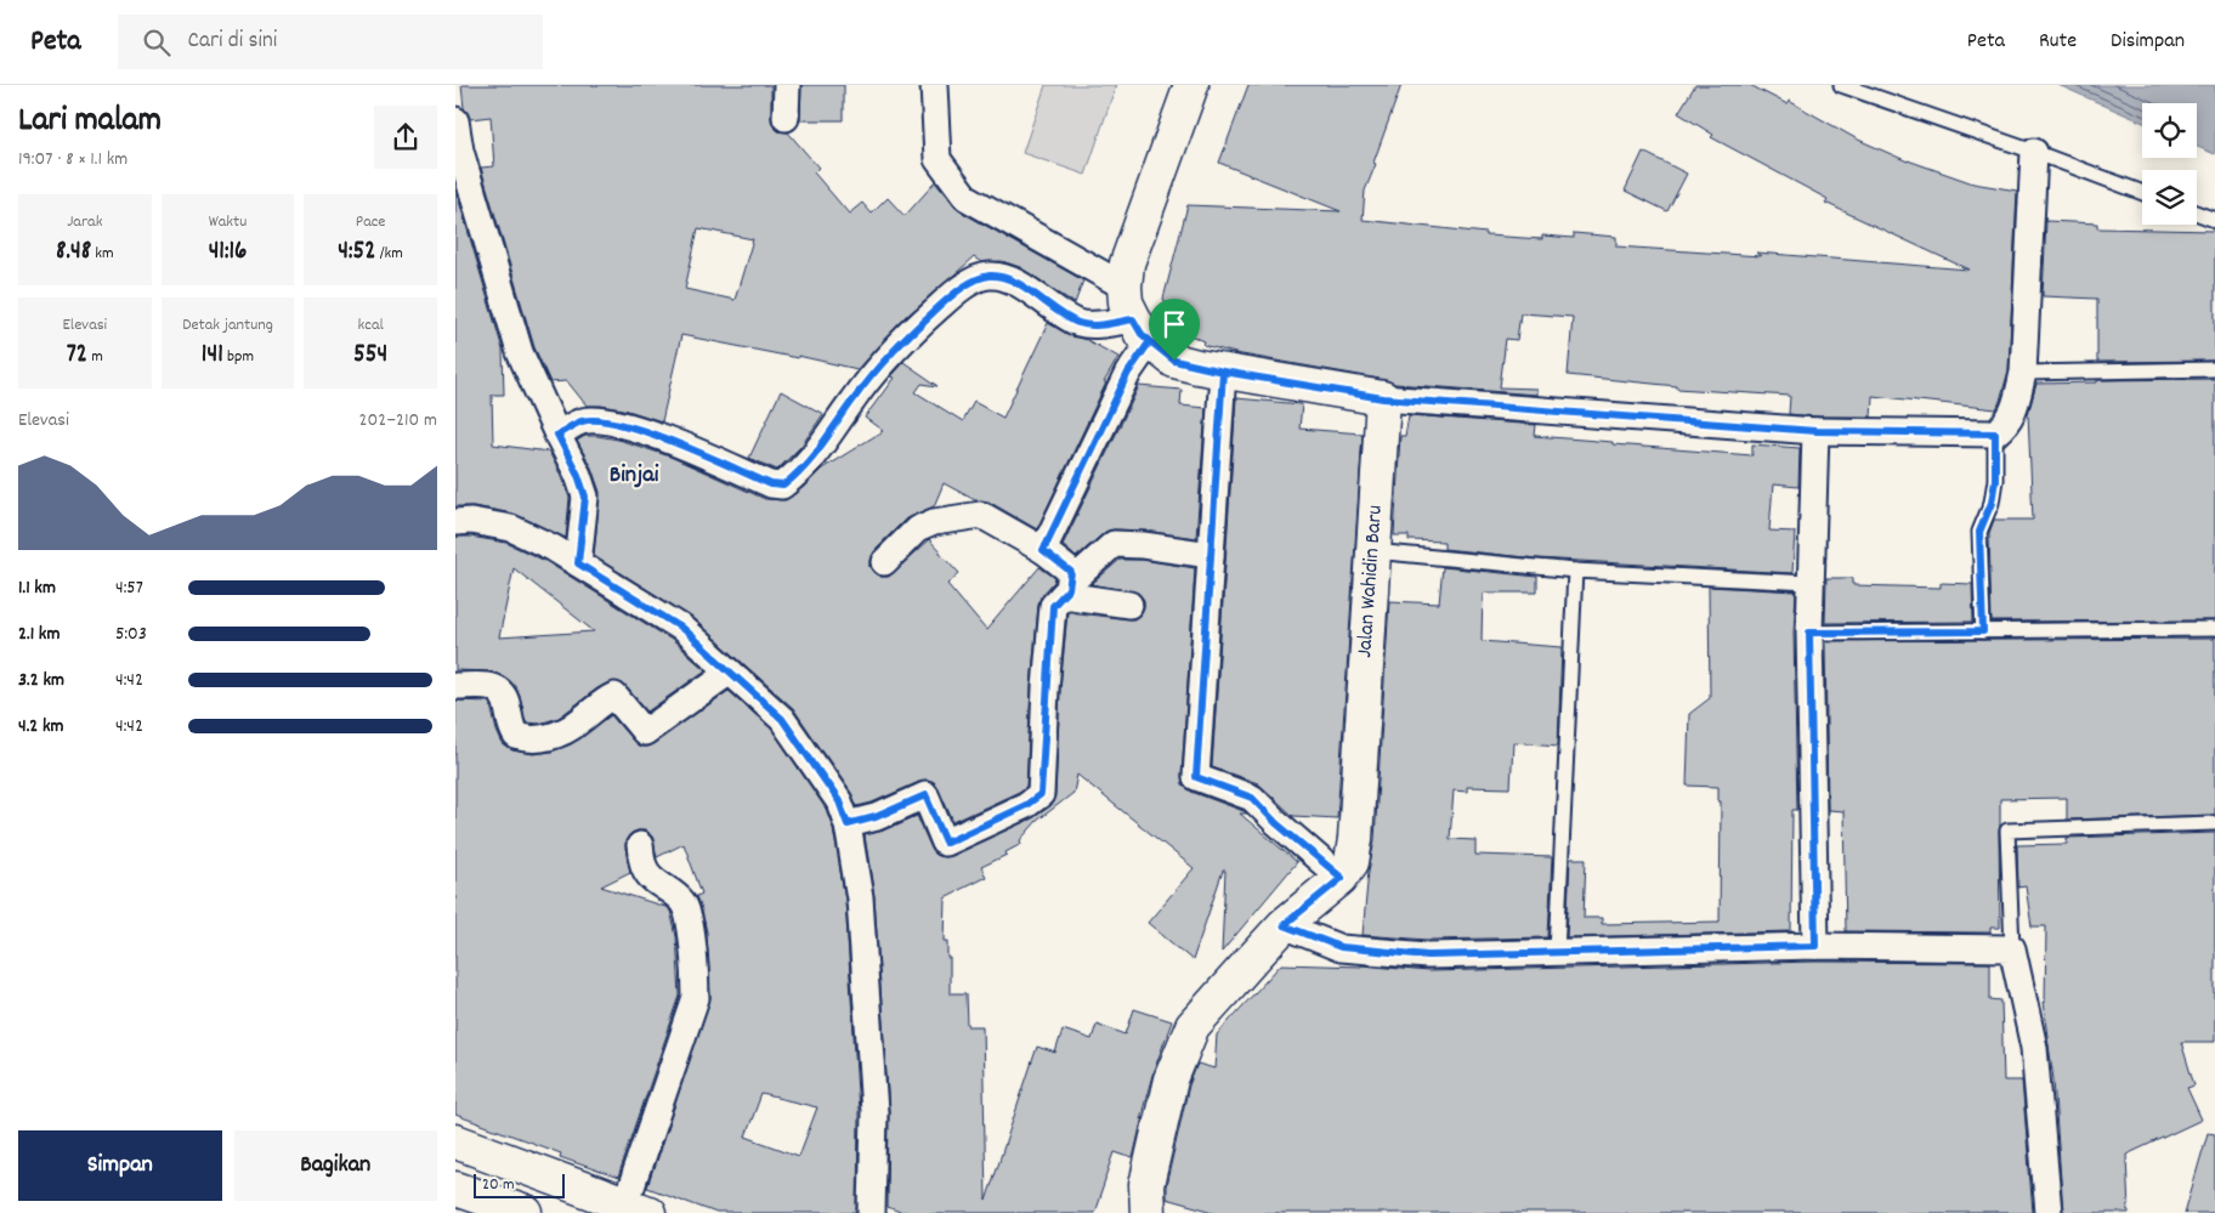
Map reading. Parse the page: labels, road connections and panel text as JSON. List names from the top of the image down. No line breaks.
{"streets":{"street":["Jalan Wahidin Baru"]},"districts":["Binjai"],"scale_bar":"20 m","page":{"header":"Peta","search":"Cari di sini","nav":["Peta","Rute","Disimpan"],"heading":["Lari malam","19:07 · 8 × 1.1 km"],"stats":[["Jarak","8.48 km"],["Waktu","41:16"],["Pace","4:52 /km"],["Elevasi","72 m"],["Detak jantung","141 bpm"],["kcal","554"]],"chart":["Elevasi","202–210 m"],"list":[{"name":"1.1 km","note":"4:57"},{"name":"2.1 km","note":"5:03"},{"name":"3.2 km","note":"4:42"},{"name":"4.2 km","note":"4:42"}],"buttons":["Simpan","Bagikan"],"scale":"20 m"}}
